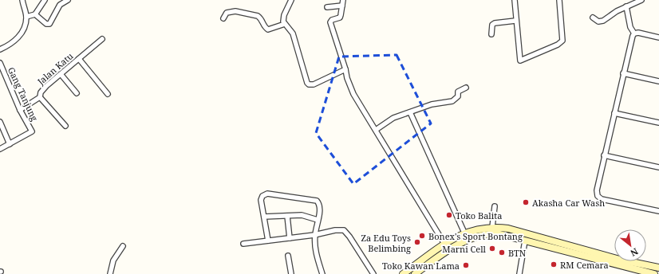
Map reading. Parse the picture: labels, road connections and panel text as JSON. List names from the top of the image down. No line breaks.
{"streets":{"street":["Jalan Katu","Gang Tanjung"]},"crossings":[["Jalan Katu","Gang Tanjung"]],"places":["Akasha Car Wash","Toko Balita","Bonex's Sport Bontang","Za Edu Toys Belimbing","Marni Cell","BTN","RM Cemara","Toko Kawan Lama"],"north":"bottom right"}
